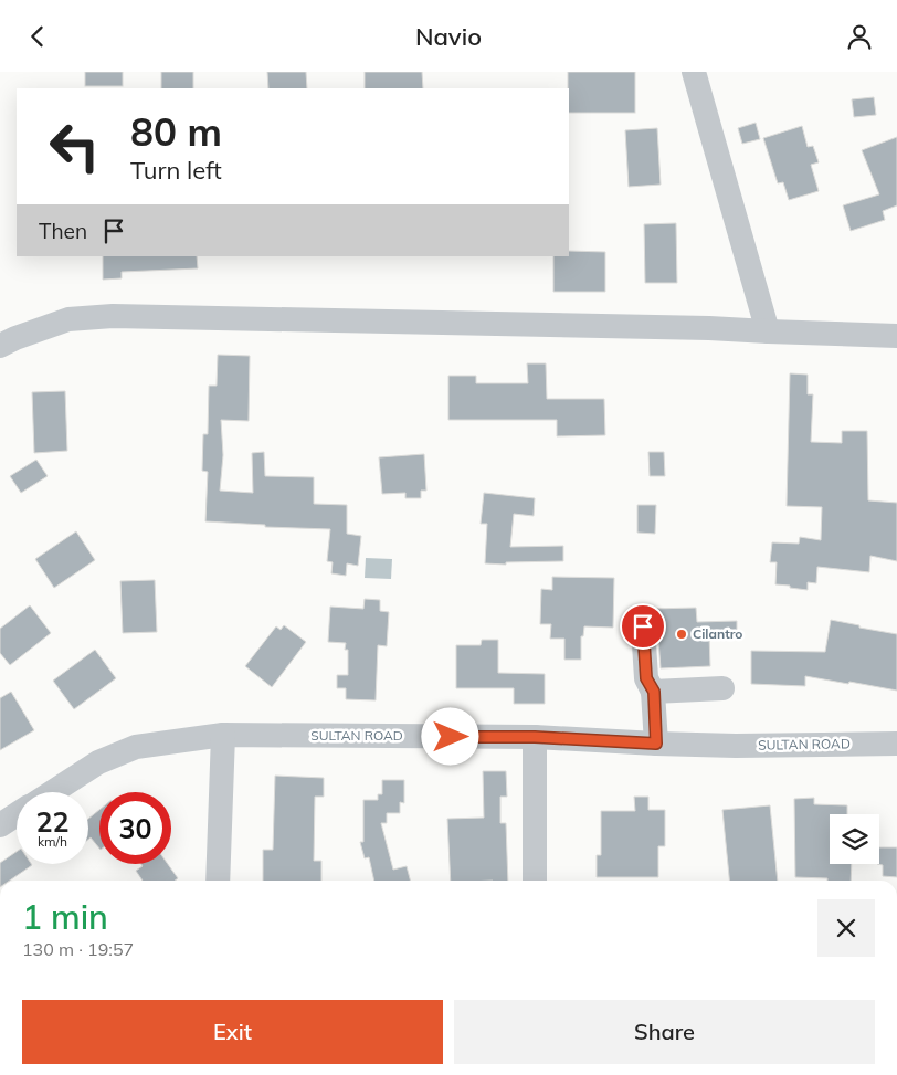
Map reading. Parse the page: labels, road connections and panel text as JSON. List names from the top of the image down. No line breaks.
{"streets":{"street":["SULTAN ROAD"]},"places":["Cilantro"],"page":{"header":"Navio","turn":["80 m","Turn left"],"then":"Then","speed":"22 km/h","limit":"30","heading":["1 min","130 m · 19:57"],"buttons":["Exit","Share"]}}
